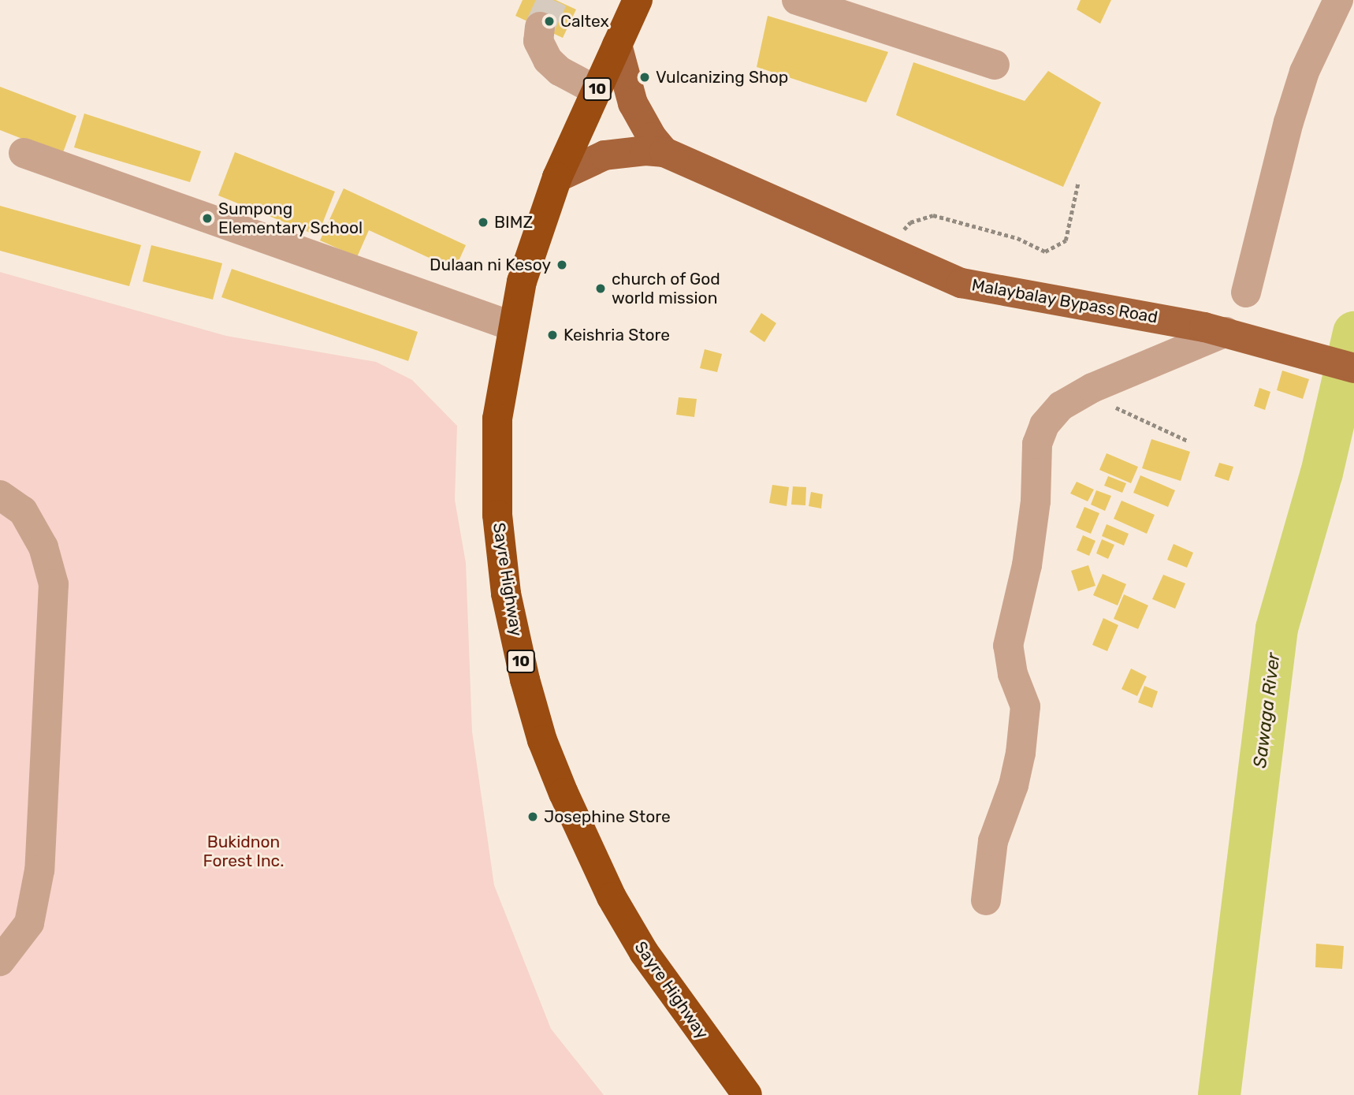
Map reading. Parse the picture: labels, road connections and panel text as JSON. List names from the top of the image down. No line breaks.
{"streets":{"highway":["10","Sayre Highway"],"main road":["Malaybalay Bypass Road"]},"crossings":[["10","Malaybalay Bypass Road"],["10","Sayre Highway"],["Malaybalay Bypass Road","Sayre Highway"]],"water":["Sawaga River"],"parks":["Bukidnon Forest Inc."],"places":["Caltex","Vulcanizing Shop","Sumpong Elementary School","BIMZ","Dulaan ni Kesoy","church of God world mission","Keishria Store","Josephine Store"]}
